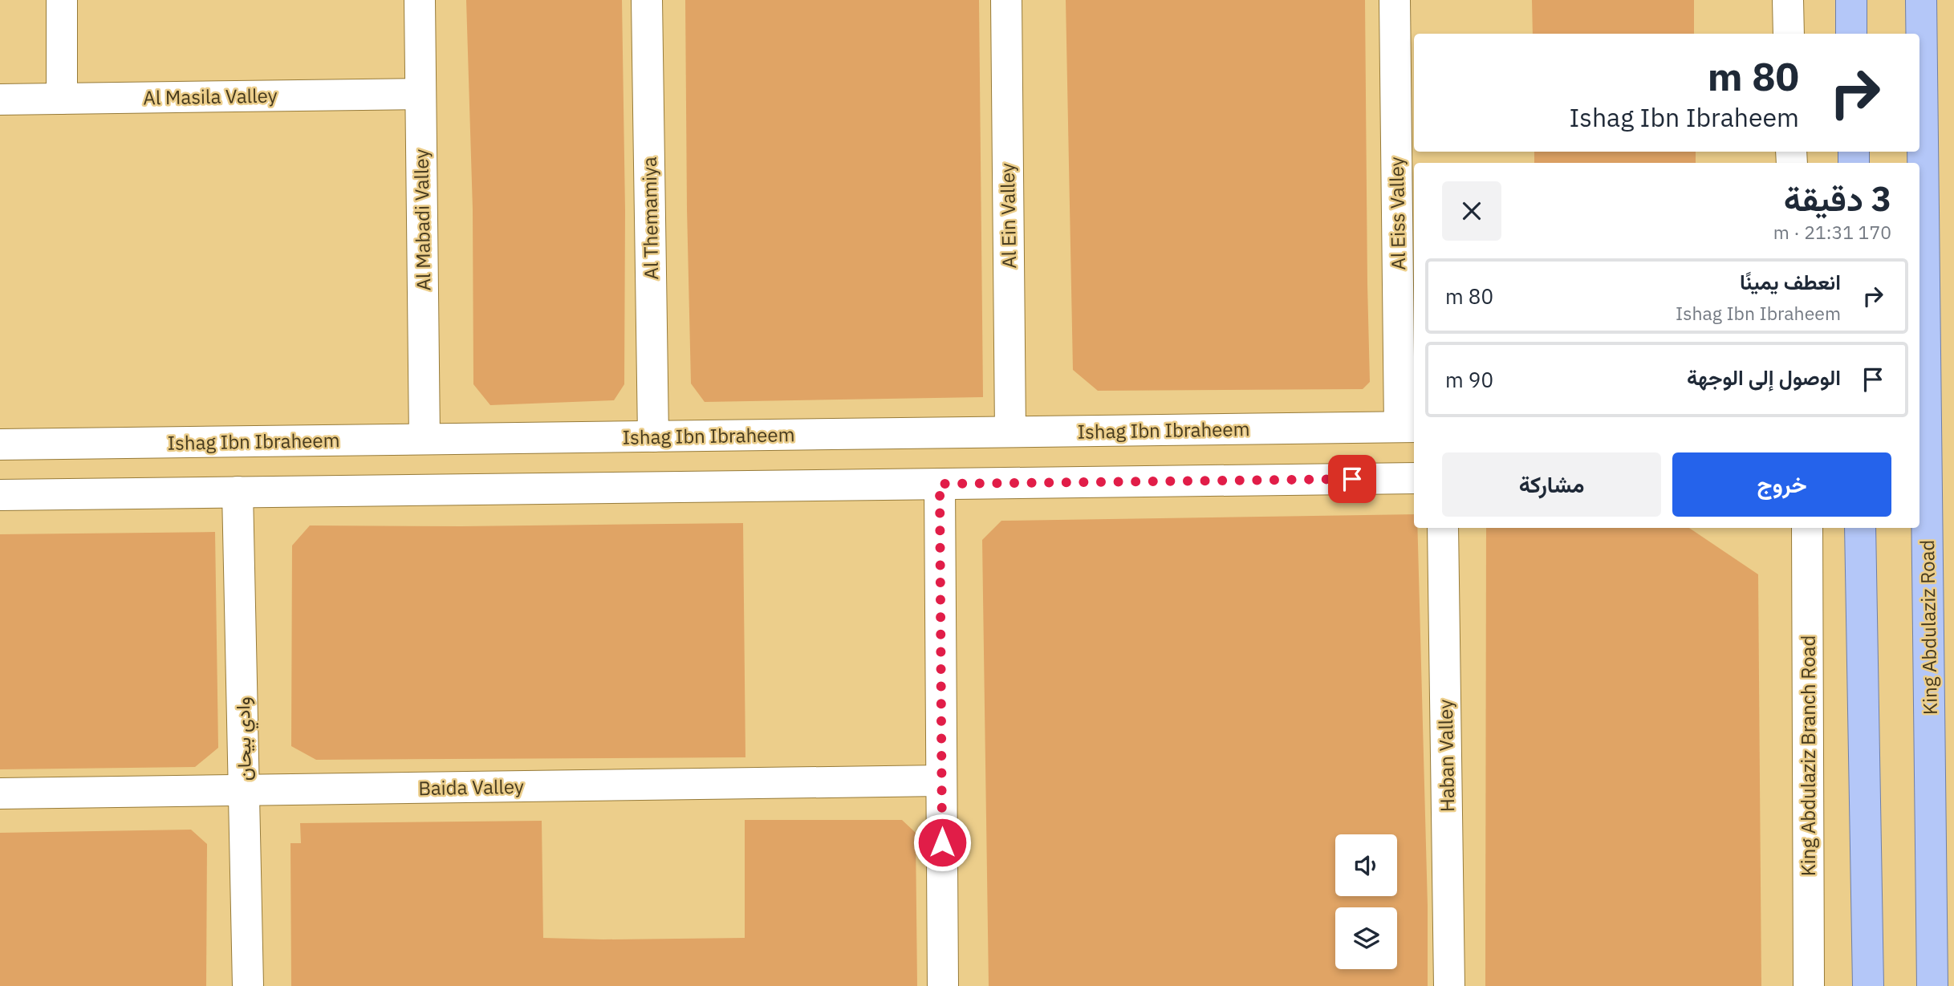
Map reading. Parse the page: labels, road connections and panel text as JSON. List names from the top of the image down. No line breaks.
{"streets":{"main road":["King Abdulaziz Road"],"street":["Al Masila Valley","Al Eiss Valley","Al Ein Valley","Al Themamiya","Al Mabadi Valley","Ishag Ibn Ibraheem","وادي بيحان","Haban Valley","King Abdulaziz Branch Road","Baida Valley"]},"crossings":[["Al Masila Valley","Al Mabadi Valley"],["Al Eiss Valley","Ishag Ibn Ibraheem"],["Al Ein Valley","Ishag Ibn Ibraheem"],["Al Themamiya","Ishag Ibn Ibraheem"],["Al Mabadi Valley","Ishag Ibn Ibraheem"],["وادي بيحان","Baida Valley"]],"page":{"turn":["80 m","Ishag Ibn Ibraheem"],"heading":["3 دقيقة","170 m · 21:31"],"list":[{"name":"انعطف يمينًا","note":"Ishag Ibn Ibraheem","value":"80 m"},{"name":"الوصول إلى الوجهة","value":"90 m"}],"buttons":["خروج","مشاركة"]}}
